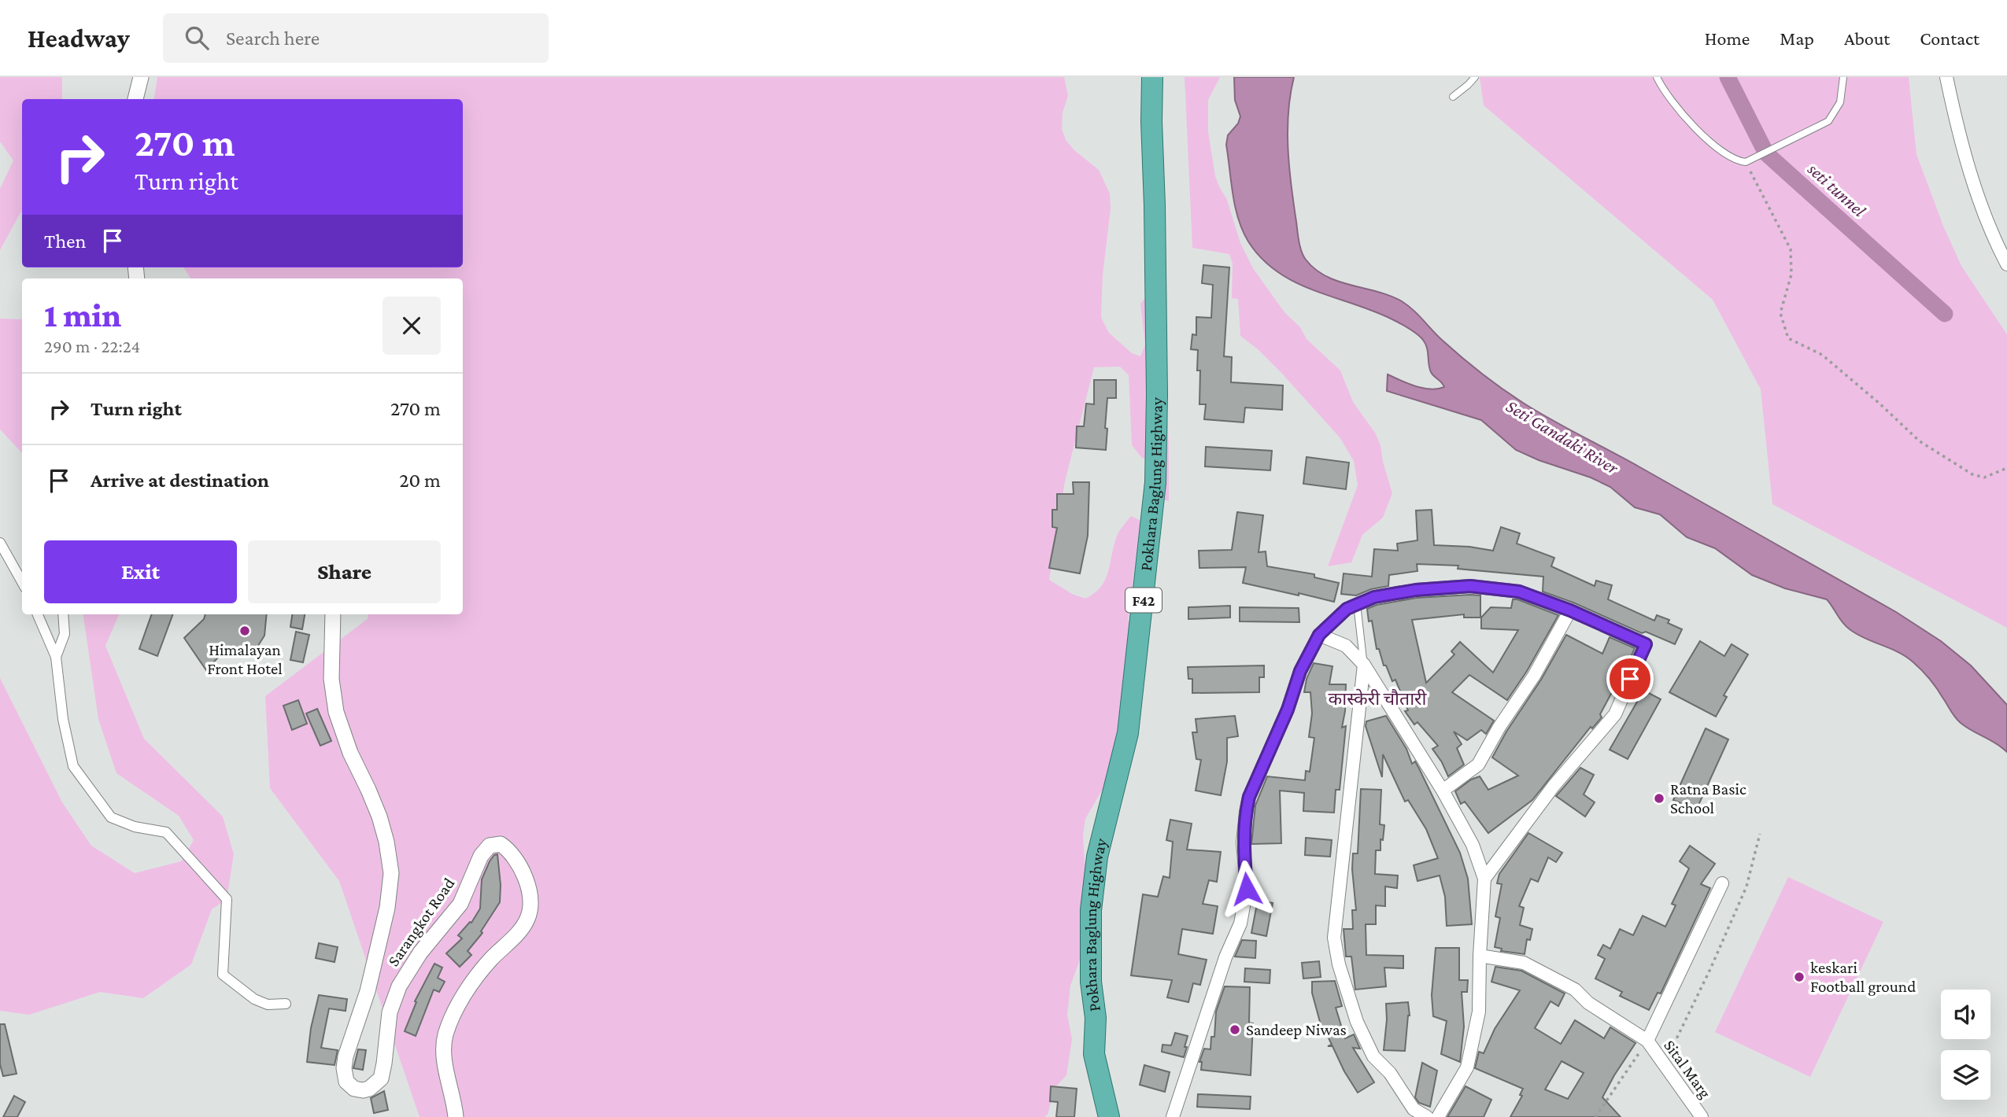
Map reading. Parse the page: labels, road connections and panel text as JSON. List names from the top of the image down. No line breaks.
{"streets":{"highway":["Pokhara Baglung Highway","F42"],"street":["Sarangkot Road","Sital Marg"]},"districts":["कास्केरी चौतारी"],"water":["seti tunnel","Seti Gandaki River"],"places":["Himalayan Front Hotel","Ratna Basic School","keskari Football ground","Sandeep Niwas"],"page":{"header":"Headway","search":"Search here","nav":["Home","Map","About","Contact"],"turn":["270 m","Turn right"],"then":"Then","heading":["1 min","290 m · 22:24"],"list":[{"name":"Turn right","value":"270 m"},{"name":"Arrive at destination","value":"20 m"}],"buttons":["Exit","Share"]}}
